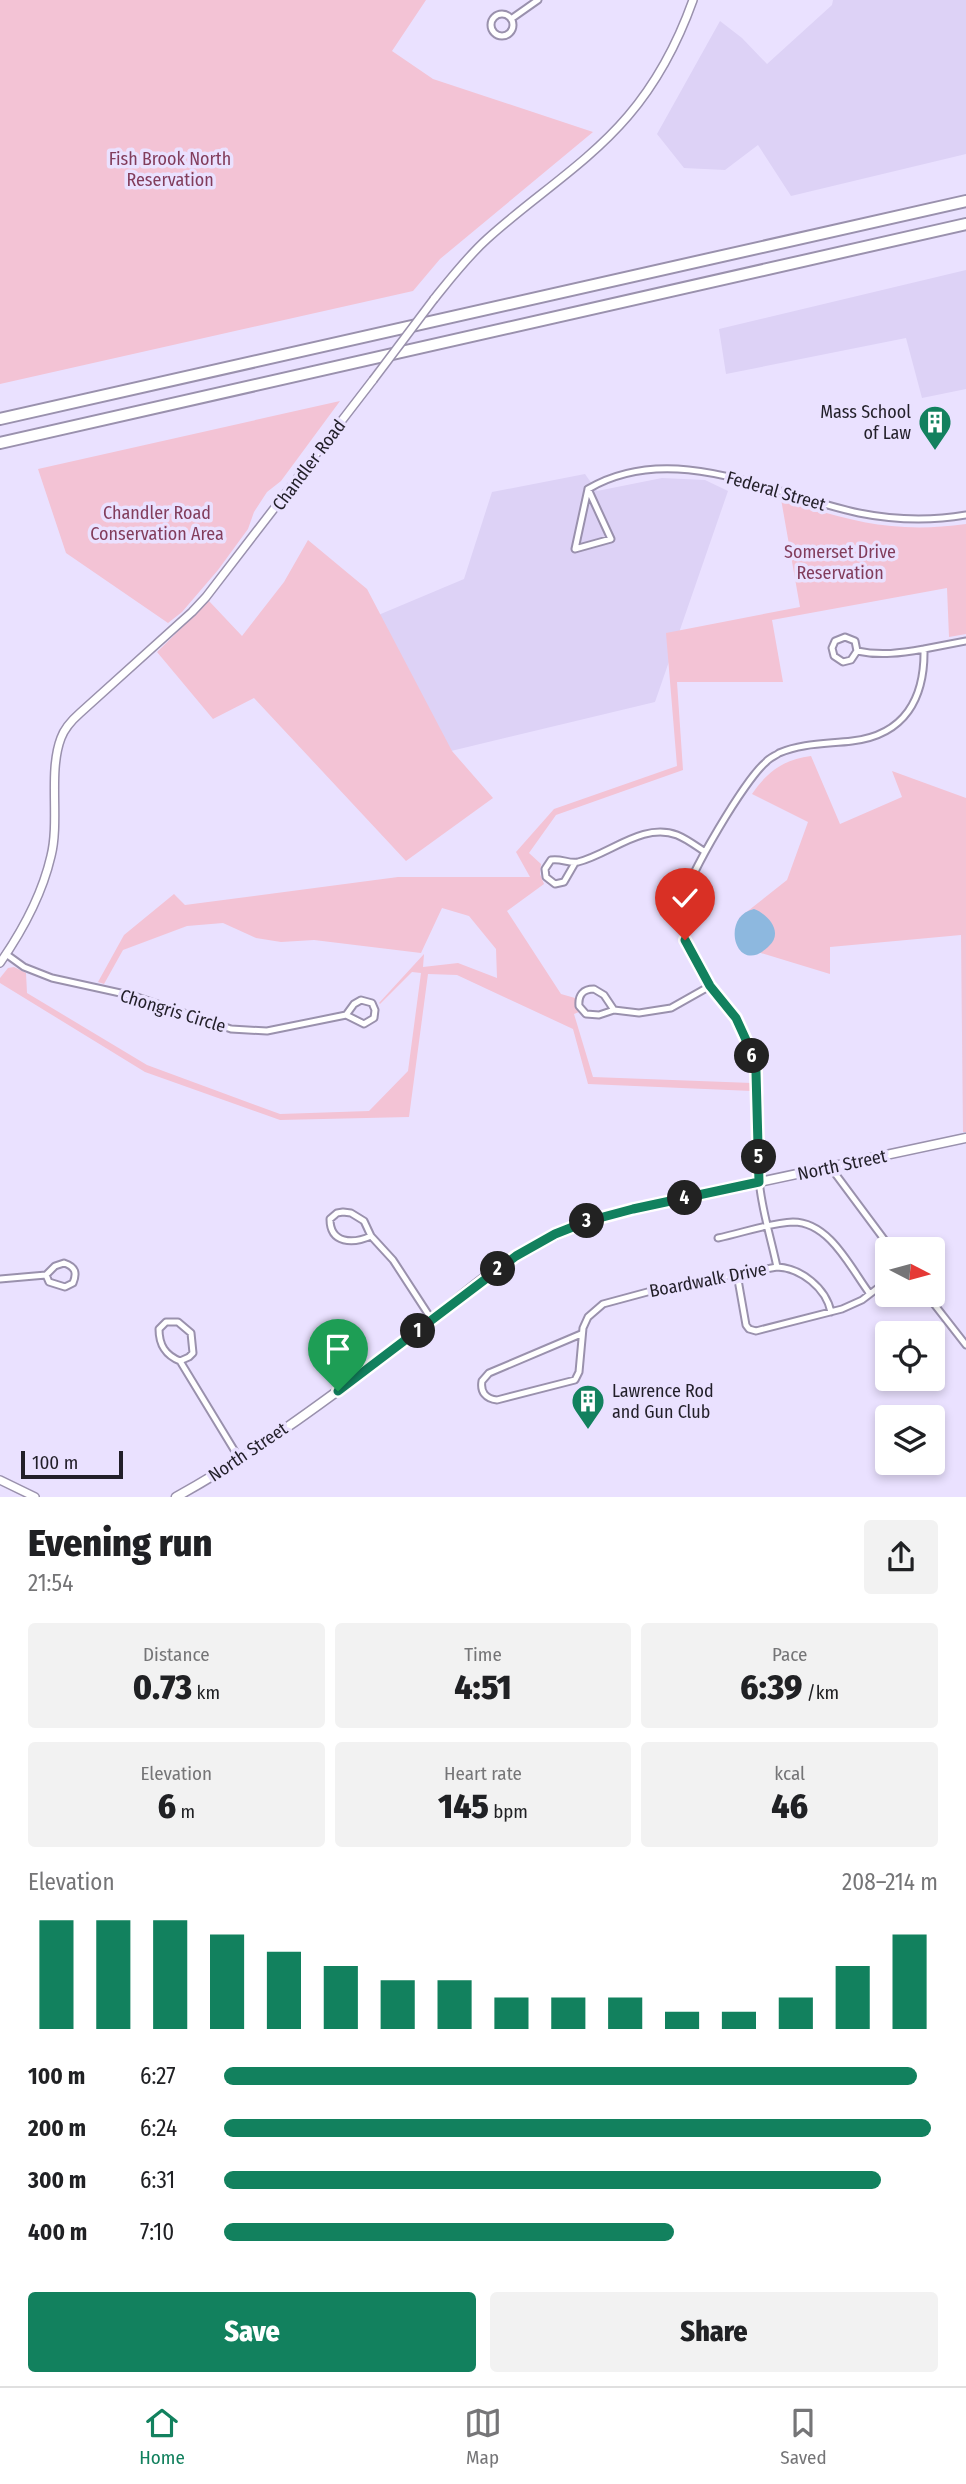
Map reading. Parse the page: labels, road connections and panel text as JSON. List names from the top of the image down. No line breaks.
{"streets":{"main road":["North Street"],"street":["Chandler Road","Federal Street","Chongris Circle","Boardwalk Drive"]},"crossings":[["Chandler Road","Chongris Circle"]],"parks":["Fish Brook North Reservation","Chandler Road Conservation Area","Somerset Drive Reservation"],"places":{"building":["Mass School of Law","Lawrence Rod and Gun Club"]},"scale_bar":"100 m","north":"right","page":{"pins":["6","5","4","3","2","1"],"scale":"100 m","heading":["Evening run","21:54"],"stats":[["Distance","0.73 km"],["Time","4:51"],["Pace","6:39 /km"],["Elevation","6 m"],["Heart rate","145 bpm"],["kcal","46"]],"chart":["Elevation","208–214 m"],"list":[{"name":"100 m","note":"6:27"},{"name":"200 m","note":"6:24"},{"name":"300 m","note":"6:31"},{"name":"400 m","note":"7:10"}],"buttons":["Save","Share"],"tabs":["Home","Map","Saved"]}}
